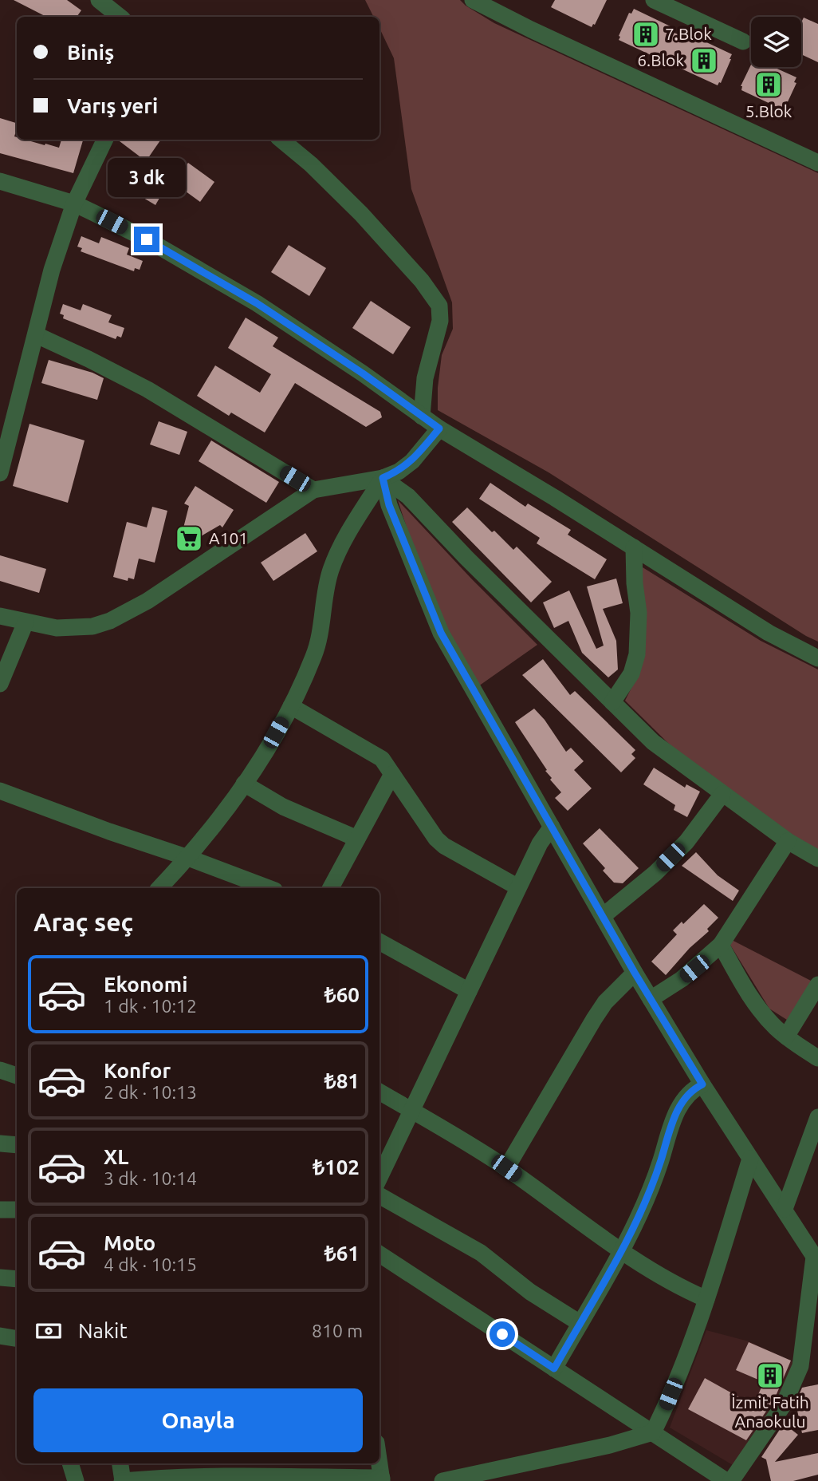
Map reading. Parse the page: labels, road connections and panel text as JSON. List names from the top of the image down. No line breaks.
{"places":{"building":["7.Blok","6.Blok","5.Blok","İzmit Fatih Anaokulu"],"supermarket":["A101"]},"page":{"banner":["Biniş","Varış yeri"],"bubble":"3 dk","heading":"Araç seç","list":[{"name":"Ekonomi","note":"1 dk · 10:12","value":"₺60"},{"name":"Konfor","note":"2 dk · 10:13","value":"₺81"},{"name":"XL","note":"3 dk · 10:14","value":"₺102"},{"name":"Moto","note":"4 dk · 10:15","value":"₺61"}],"pay":["Nakit","810 m"],"buttons":"Onayla"}}
